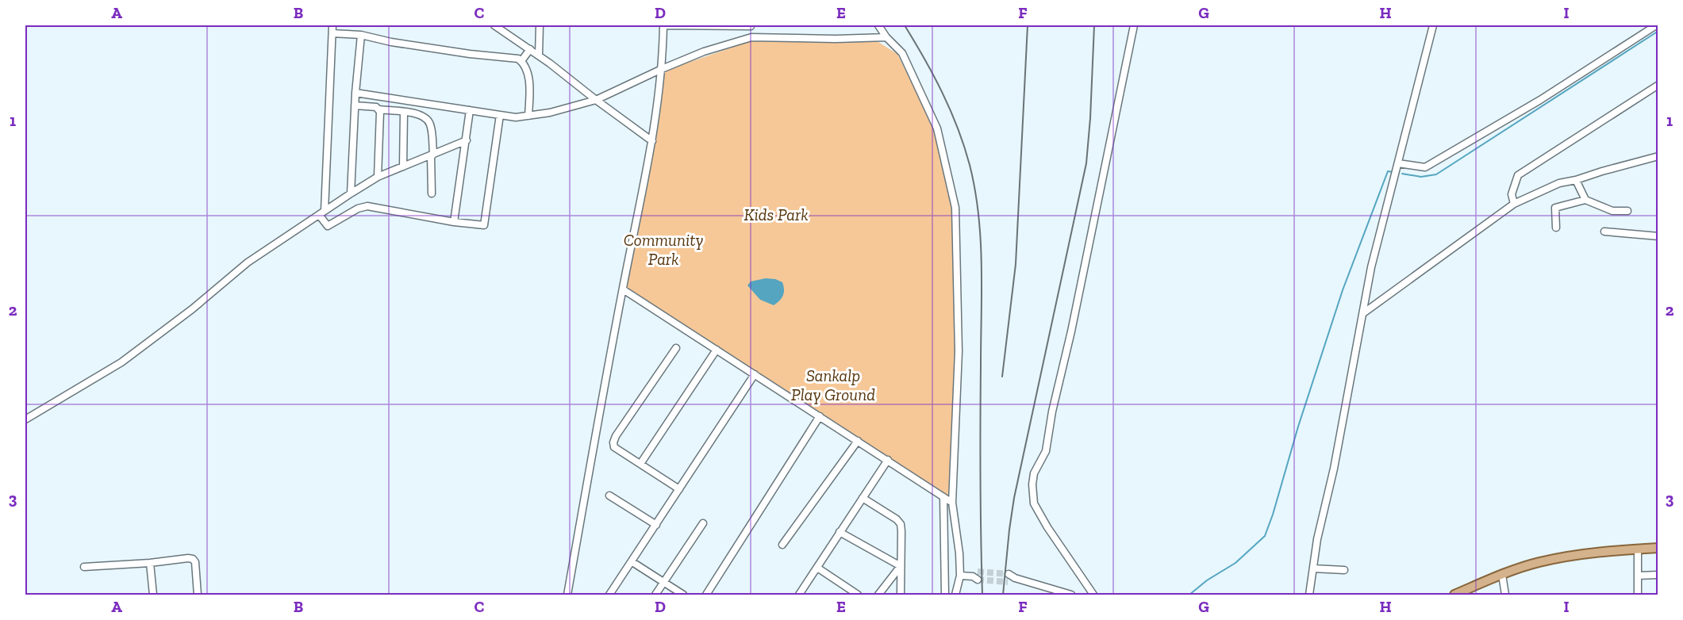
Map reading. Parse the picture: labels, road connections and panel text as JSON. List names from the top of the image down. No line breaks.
{"parks":["Kids Park","Community Park","Sankalp Play Ground"],"grid":{"columns":["A","B","C","D","E","F","G","H","I"],"rows":["1","2","3"]}}
